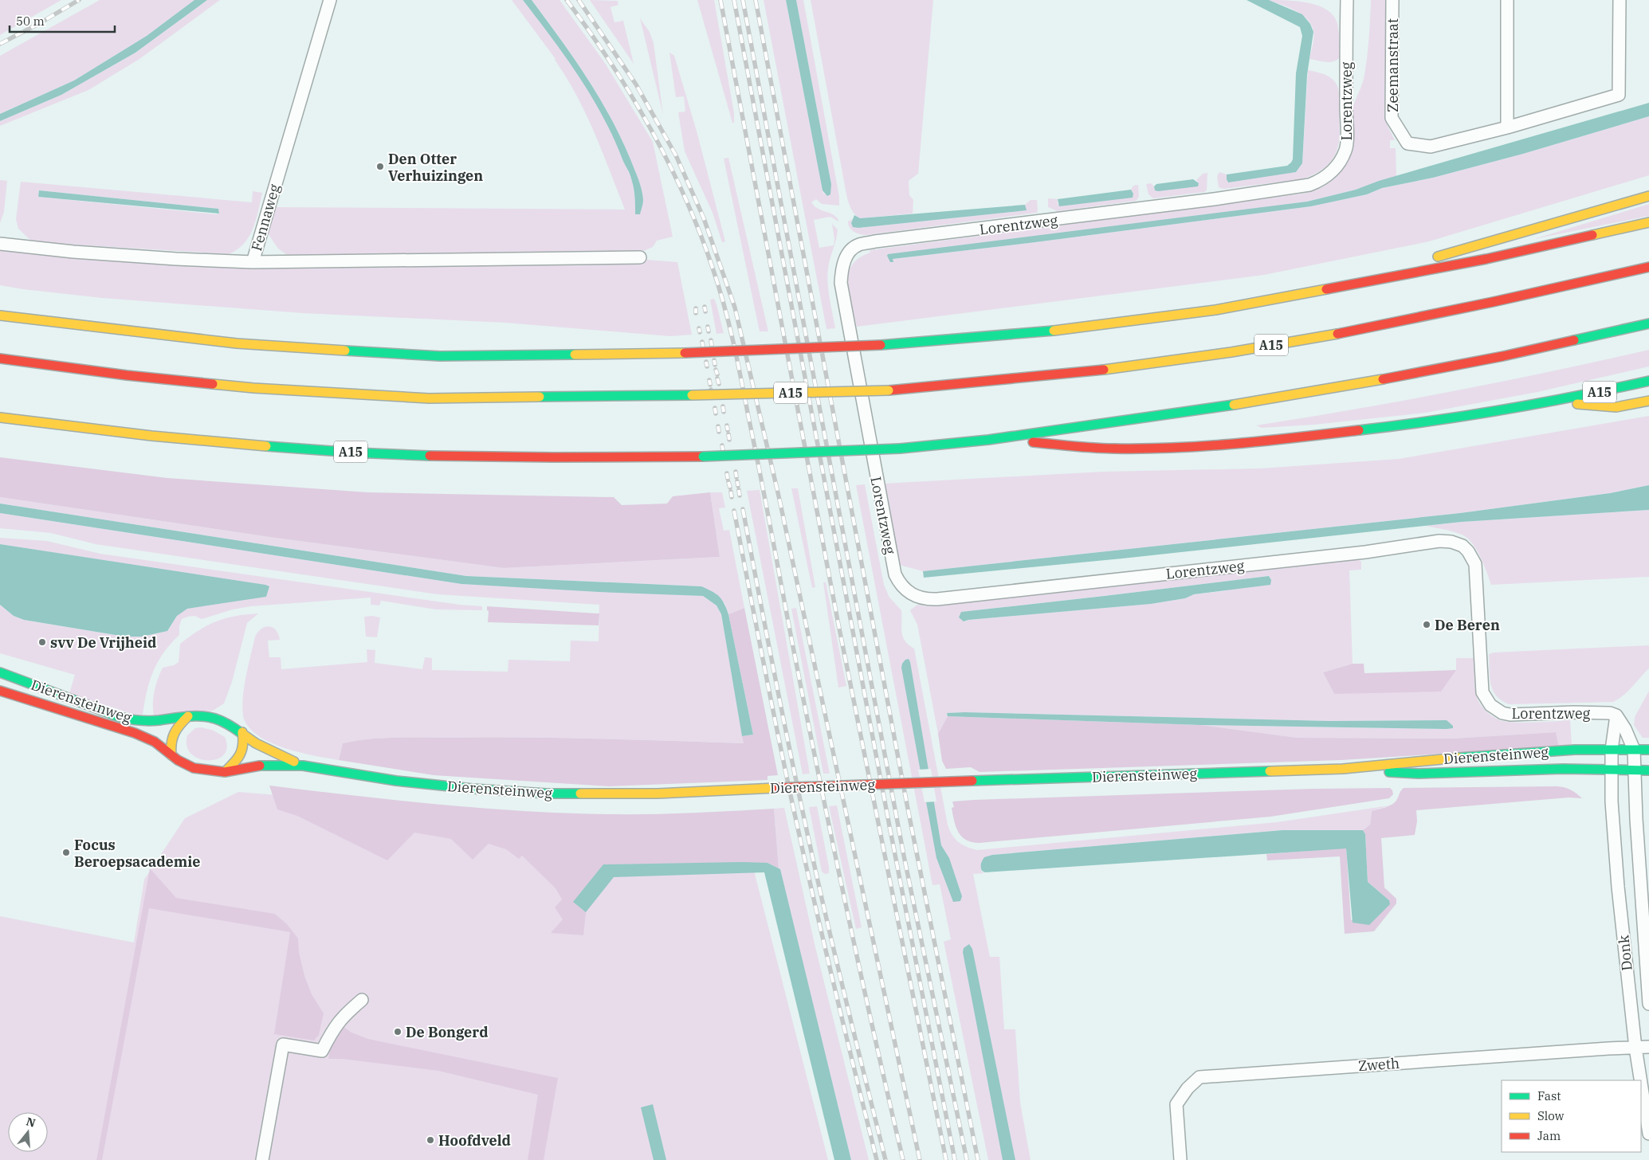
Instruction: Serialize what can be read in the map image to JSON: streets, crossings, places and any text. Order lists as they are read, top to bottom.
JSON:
{
  "streets": {
    "main road": ["A15", "Dierensteinweg"],
    "street": [
      "Zeemanstraat",
      "Lorentzweg",
      "Fennaweg",
      "Donk",
      "Zweth"
    ]
  },
  "crossings": [
    ["Dierensteinweg", "Donk"],
    ["Donk", "Zweth"]
  ],
  "places": [
    "Den Otter Verhuizingen",
    "De Beren",
    "svv De Vrijheid",
    "Focus Beroepsacademie",
    "De Bongerd",
    "Hoofdveld"
  ],
  "legend": ["Fast", "Slow", "Jam"],
  "scale_bar": "50 m",
  "north": "top"
}
